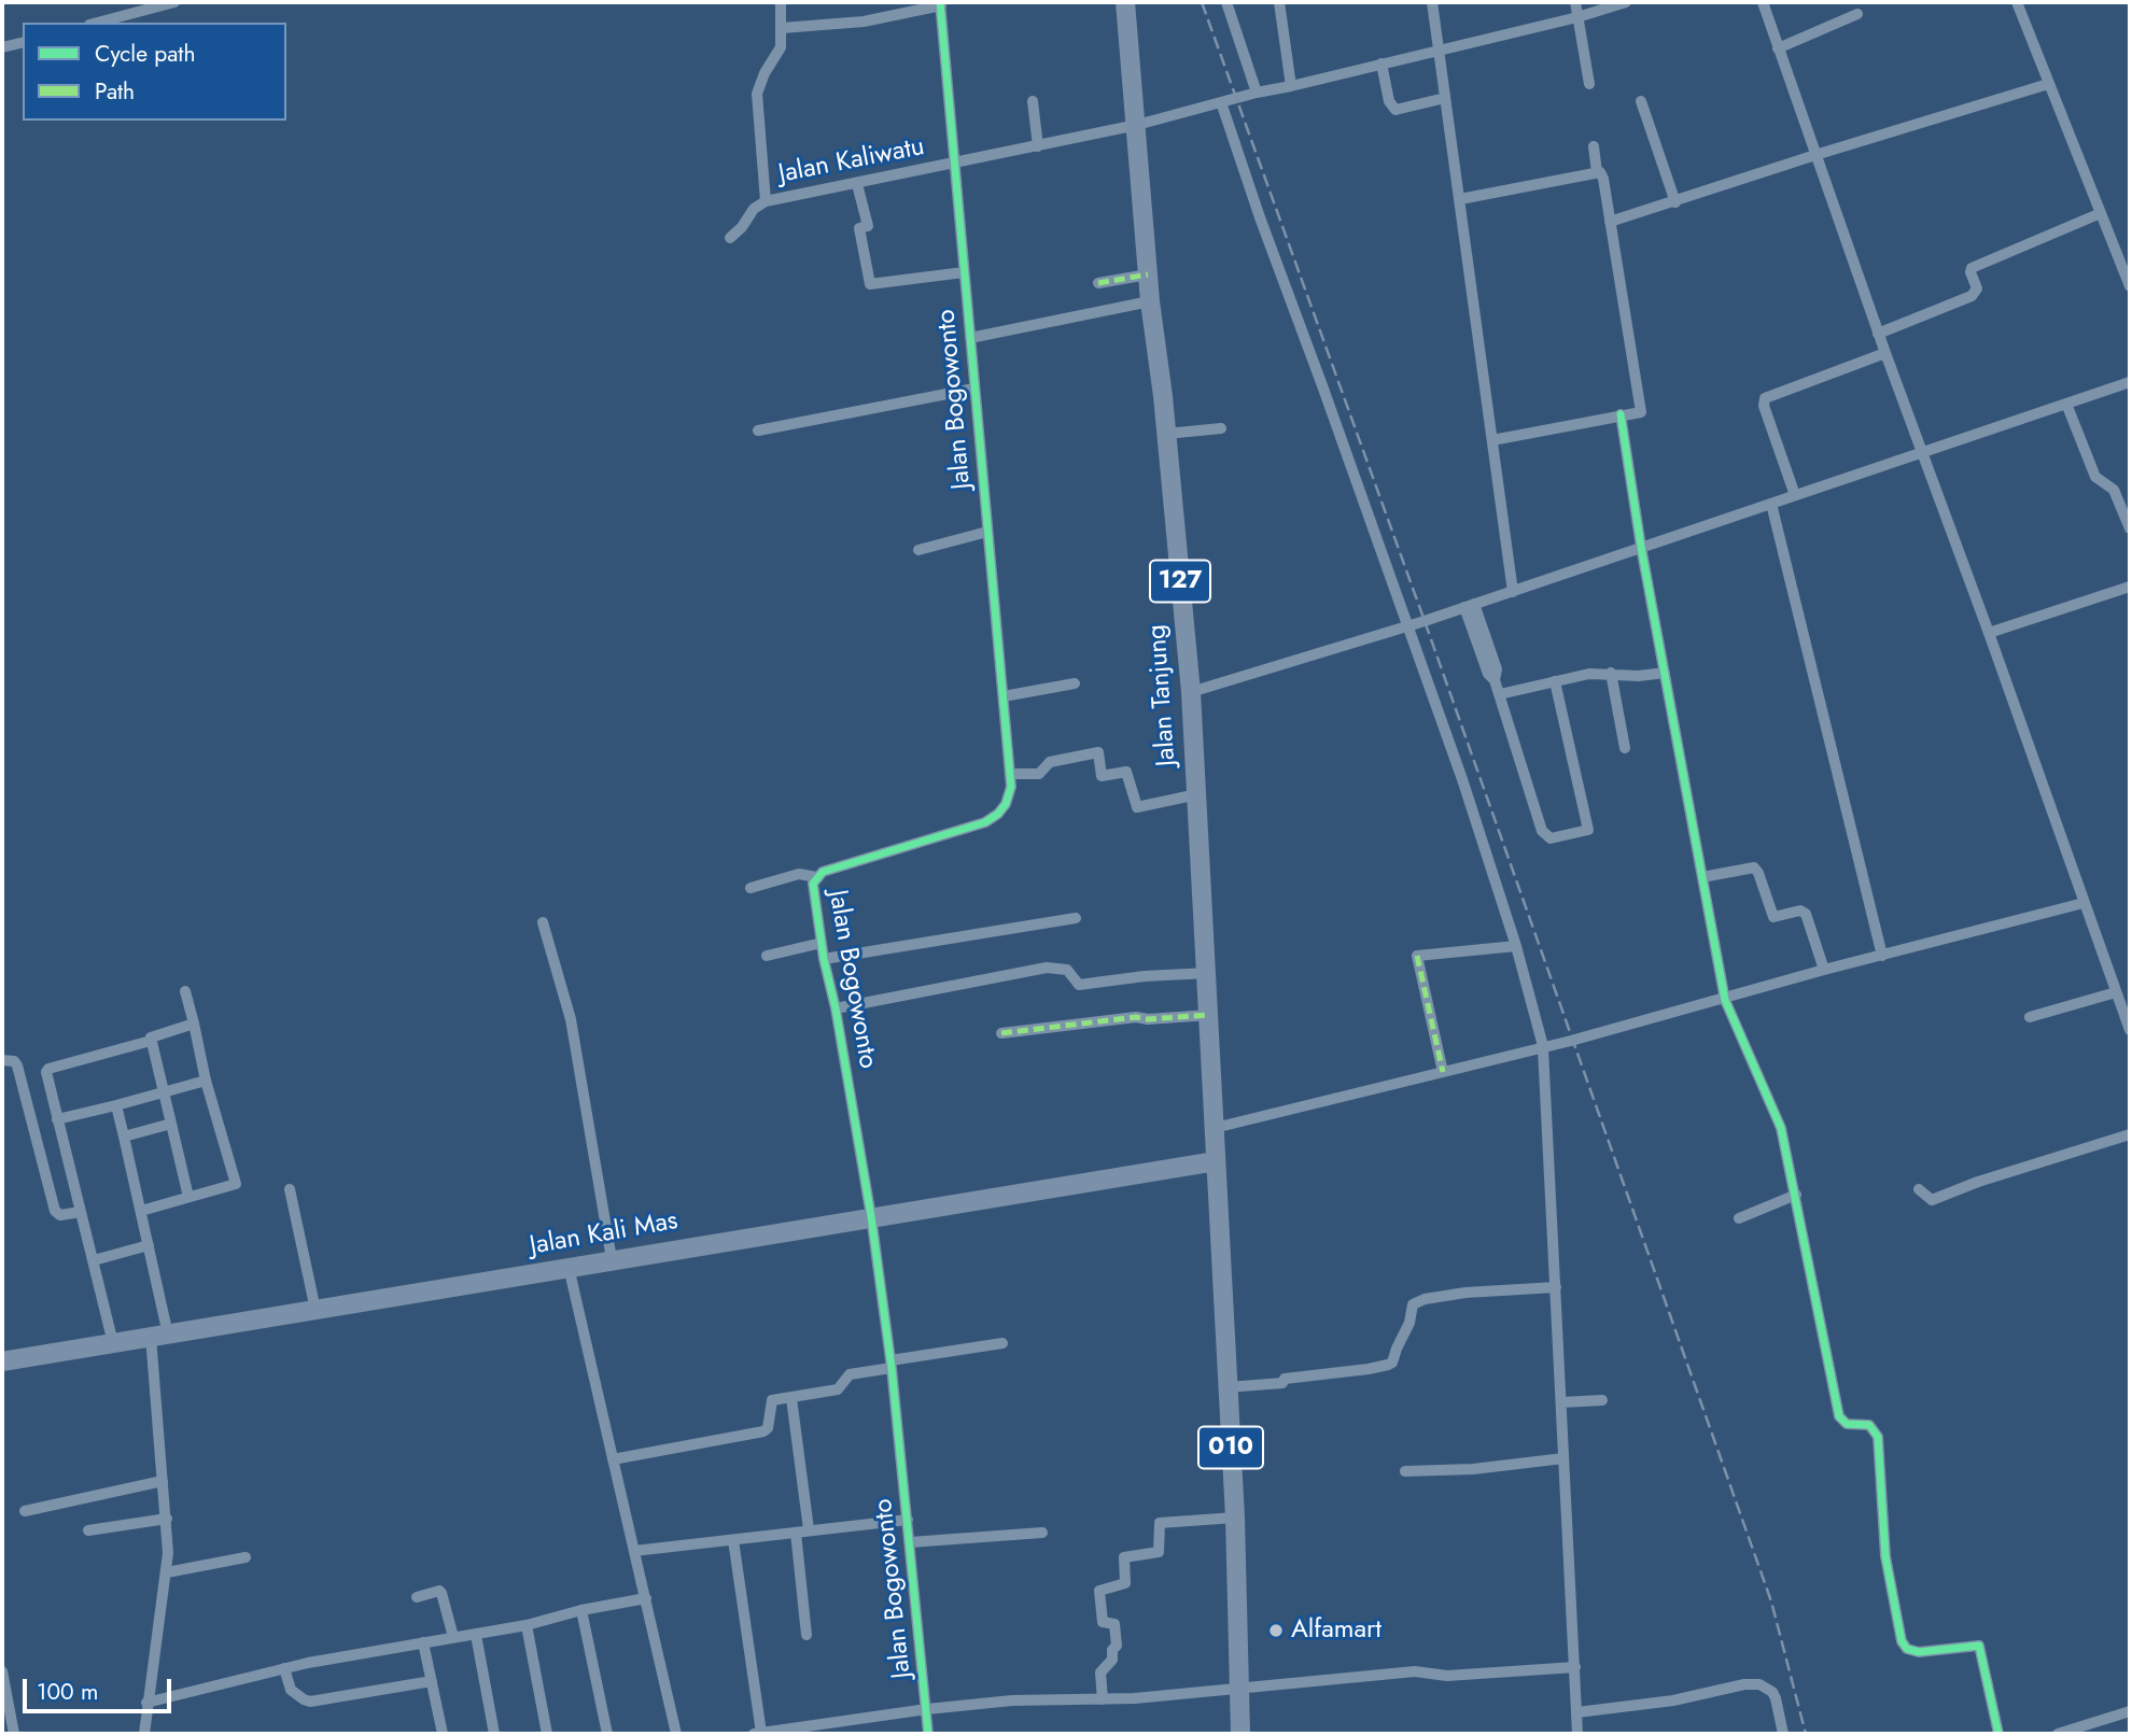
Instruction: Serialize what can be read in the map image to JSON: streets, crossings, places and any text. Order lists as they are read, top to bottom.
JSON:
{
  "streets": {
    "main road": [
      "127",
      "Jalan Tanjung",
      "Jalan Kali Mas",
      "010"
    ],
    "street": ["Jalan Kaliwatu", "Jalan Bogowonto"]
  },
  "crossings": [
    ["Jalan Kaliwatu", "Jalan Bogowonto"],
    ["Jalan Bogowonto", "Jalan Kali Mas"],
    ["Jalan Tanjung", "Jalan Kali Mas"],
    ["Jalan Tanjung", "010"],
    ["Jalan Kali Mas", "010"]
  ],
  "places": ["Alfamart"],
  "legend": ["Cycle path", "Path"],
  "scale_bar": "100 m"
}
